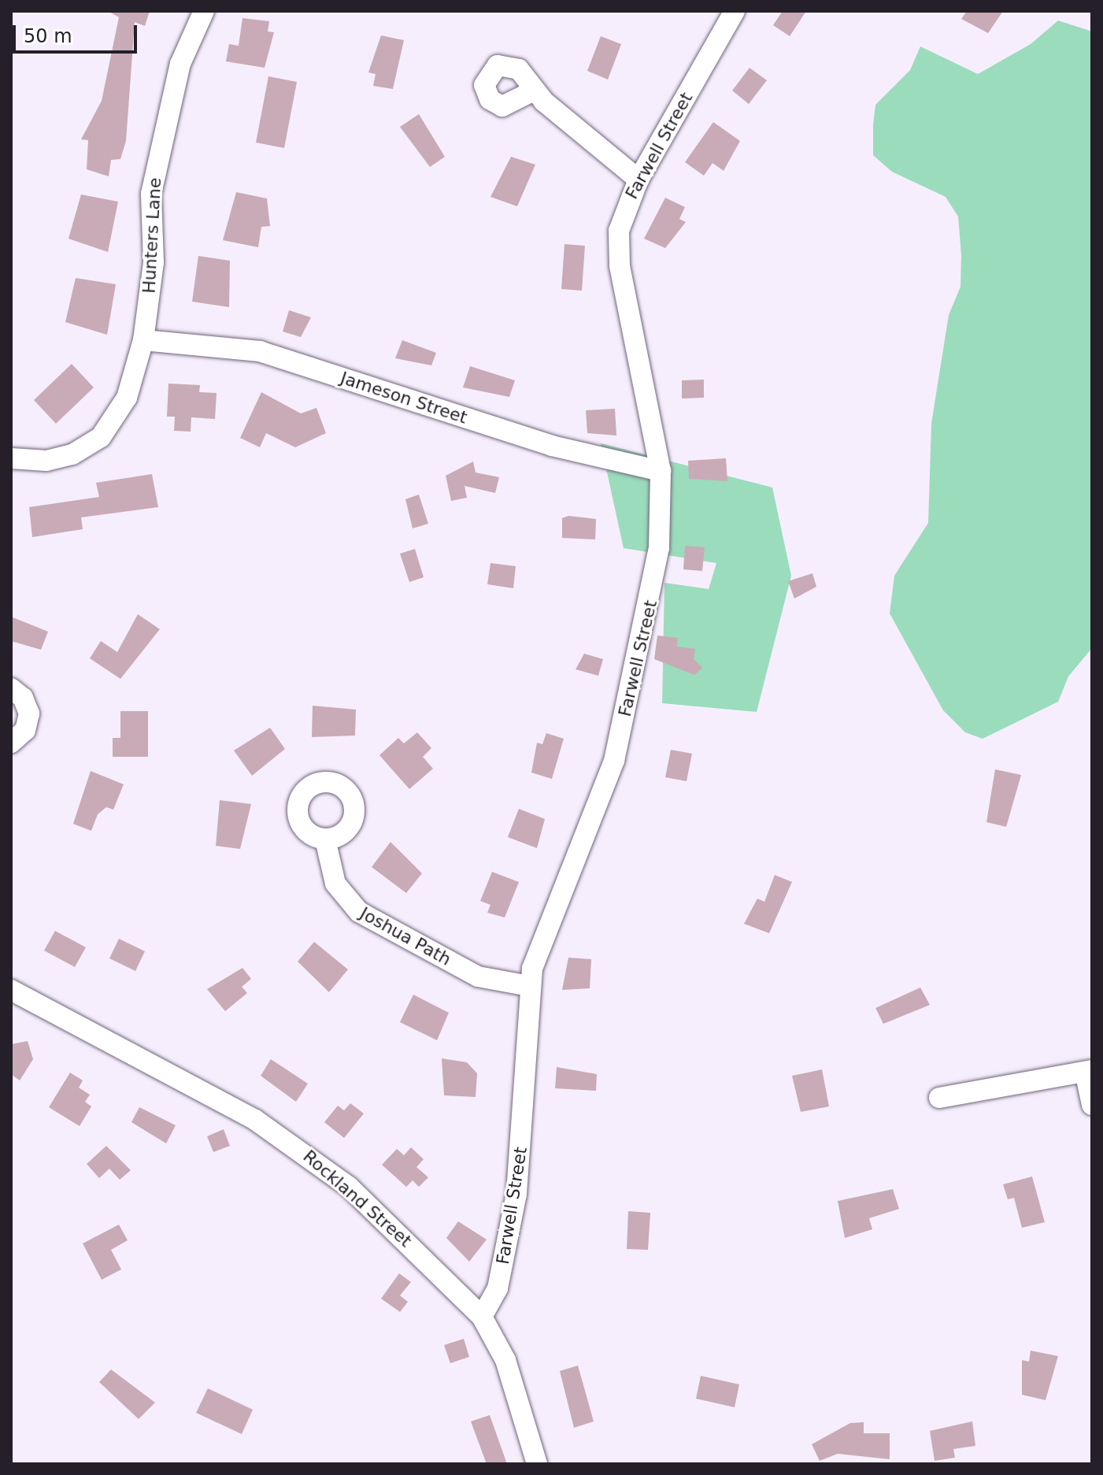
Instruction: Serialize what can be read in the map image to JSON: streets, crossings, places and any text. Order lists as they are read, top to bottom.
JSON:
{
  "streets": {
    "street": [
      "Farwell Street",
      "Hunters Lane",
      "Jameson Street",
      "Joshua Path",
      "Rockland Street"
    ]
  },
  "crossings": [
    ["Farwell Street", "Jameson Street"],
    ["Farwell Street", "Joshua Path"],
    ["Farwell Street", "Rockland Street"],
    ["Hunters Lane", "Jameson Street"]
  ],
  "scale_bar": "50 m"
}
